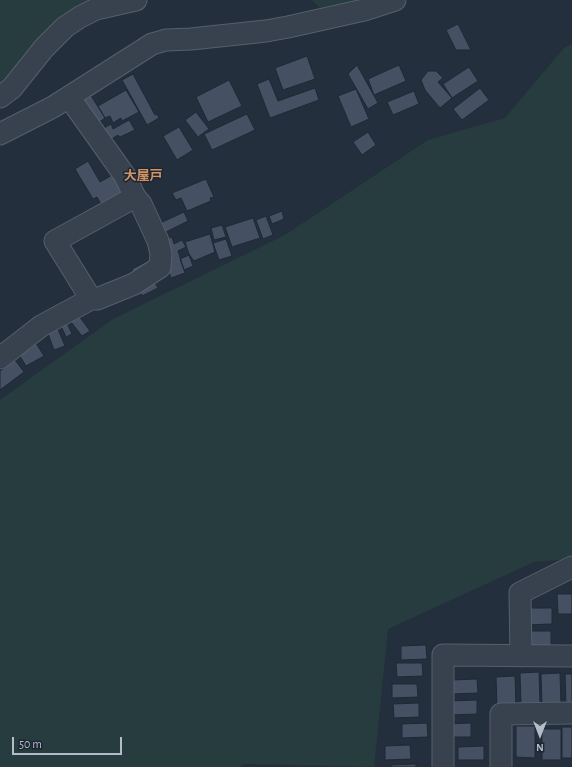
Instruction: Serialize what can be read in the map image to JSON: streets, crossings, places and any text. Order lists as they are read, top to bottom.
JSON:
{
  "districts": ["大屋戸"],
  "scale_bar": "50 m",
  "north": "bottom"
}
